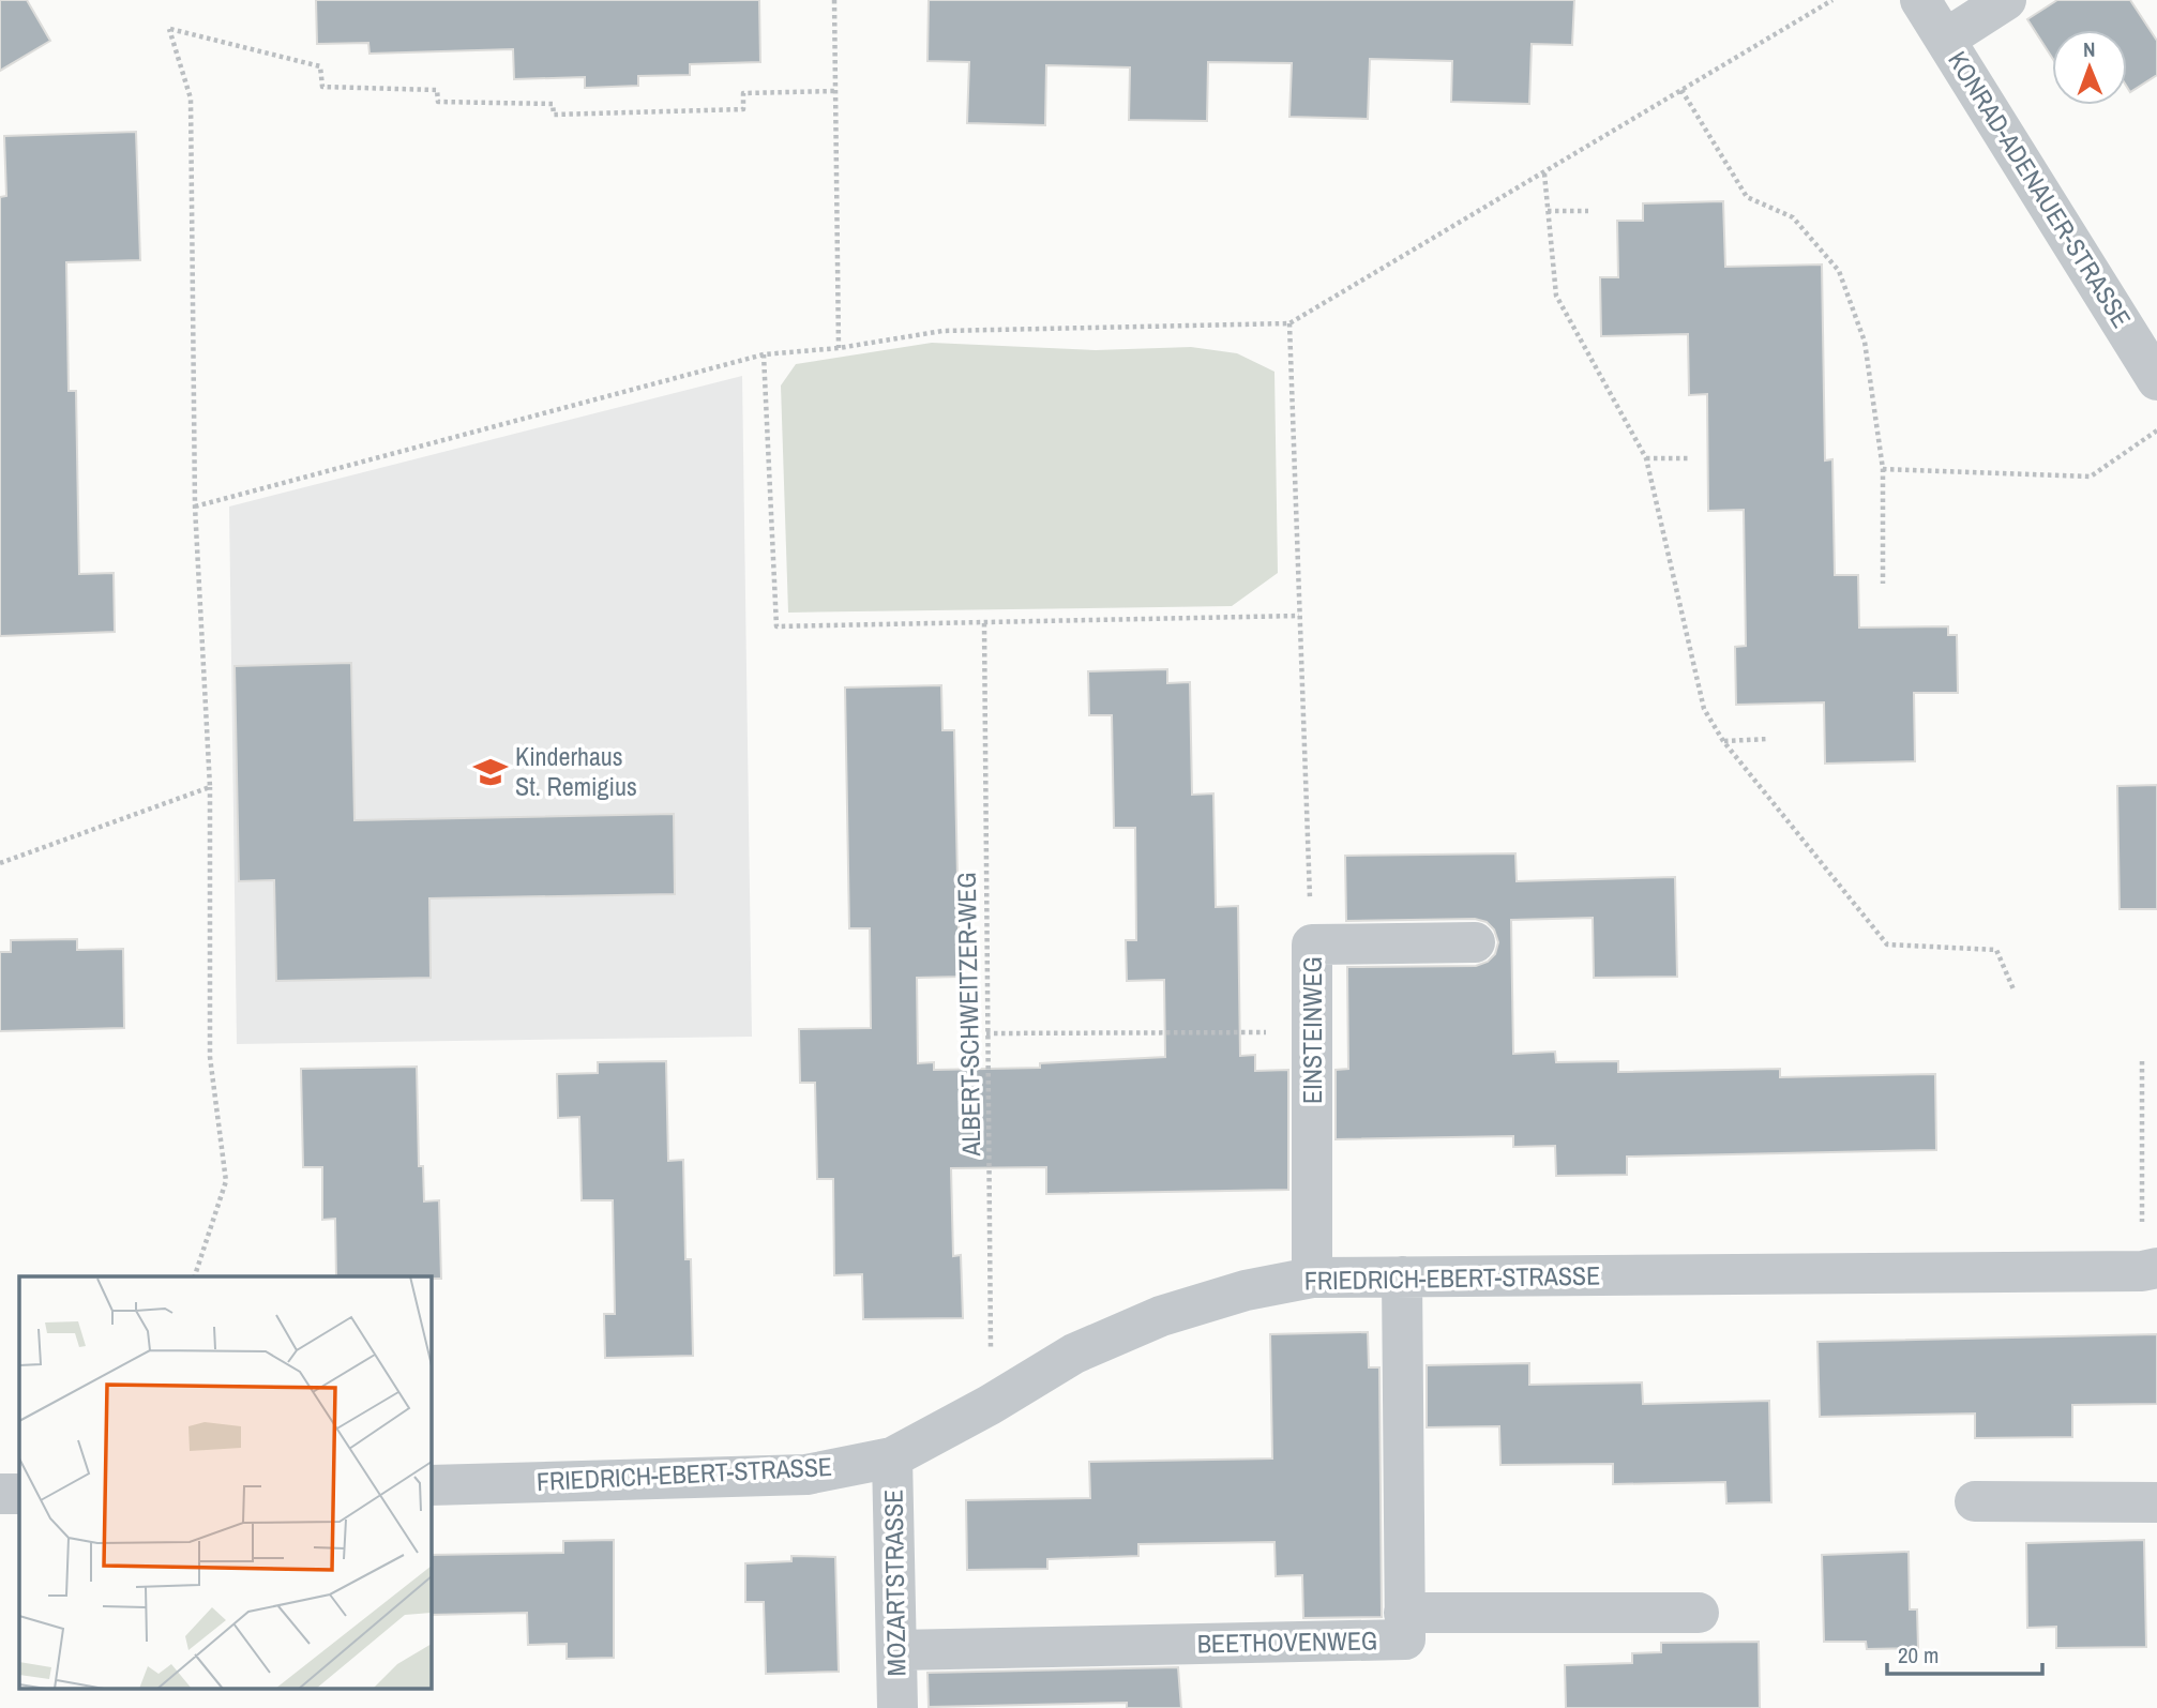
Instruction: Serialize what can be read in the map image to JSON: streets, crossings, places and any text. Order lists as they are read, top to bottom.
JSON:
{
  "streets": {
    "street": [
      "KONRAD-ADENAUER-STRASSE",
      "EINSTEINWEG",
      "FRIEDRICH-EBERT-STRASSE",
      "MOZARTSTRASSE",
      "BEETHOVENWEG"
    ],
    "path": ["ALBERT-SCHWEITZER-WEG"]
  },
  "crossings": [
    ["ALBERT-SCHWEITZER-WEG", "FRIEDRICH-EBERT-STRASSE"],
    ["EINSTEINWEG", "FRIEDRICH-EBERT-STRASSE"],
    ["FRIEDRICH-EBERT-STRASSE", "MOZARTSTRASSE"],
    ["FRIEDRICH-EBERT-STRASSE", "BEETHOVENWEG"],
    ["MOZARTSTRASSE", "BEETHOVENWEG"]
  ],
  "places": {
    "school or university": ["Kinderhaus St. Remigius"]
  },
  "scale_bar": "20 m",
  "north": "top"
}
